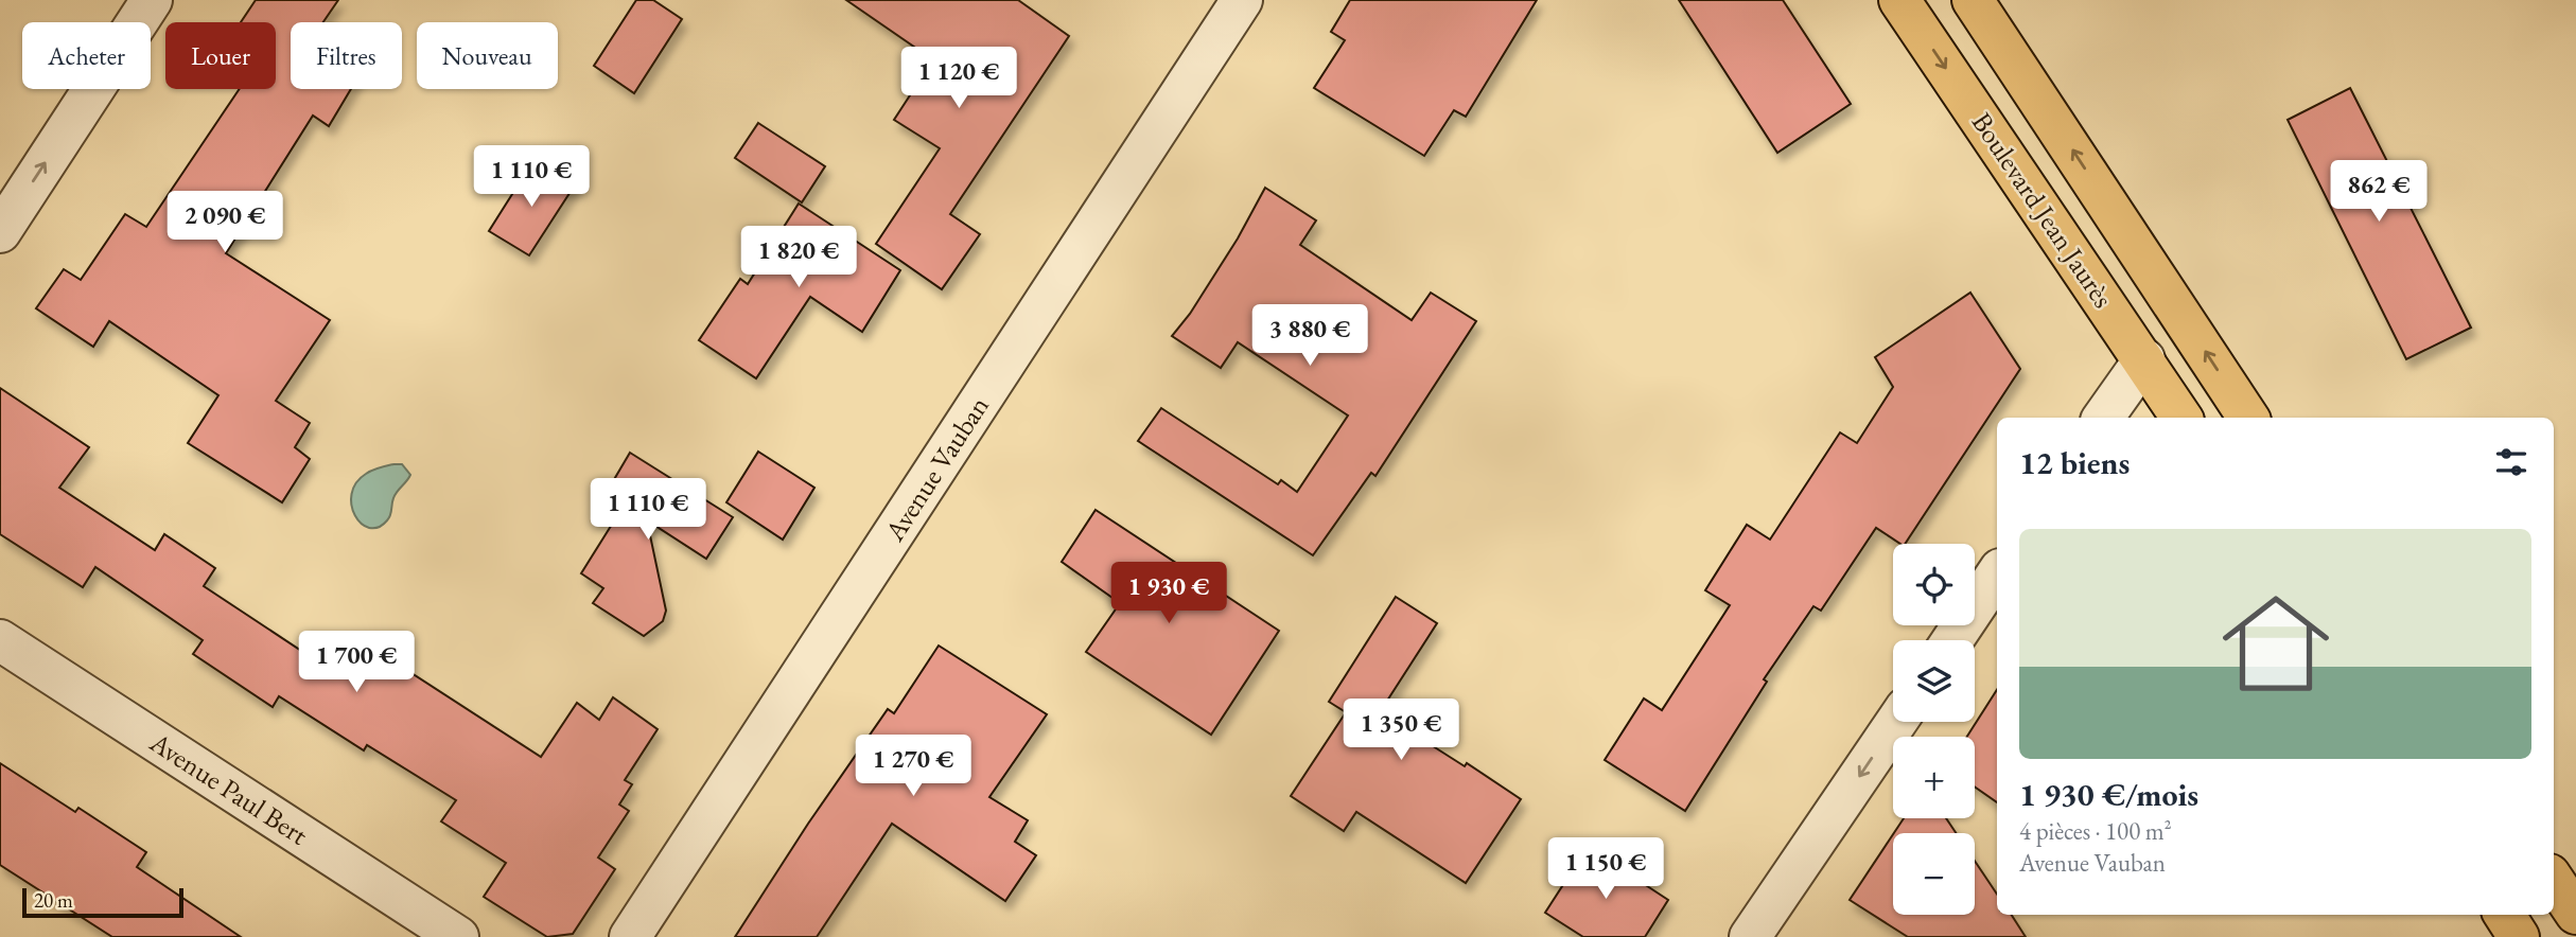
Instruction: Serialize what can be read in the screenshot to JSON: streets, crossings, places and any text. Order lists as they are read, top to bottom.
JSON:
{
  "streets": {
    "main road": ["Boulevard Jean Jaurès"],
    "street": ["Avenue Vauban", "Avenue Paul Bert"]
  },
  "scale_bar": "20 m",
  "page": {
    "chip": [
      "Acheter",
      "Louer",
      "Filtres",
      "Nouveau"
    ],
    "price": [
      "1 120 €",
      "1 110 €",
      "862 €",
      "2 090 €",
      "1 820 €",
      "3 880 €",
      "1 110 €",
      "1 930 €",
      "1 700 €",
      "1 350 €",
      "1 270 €",
      "1 150 €"
    ],
    "heading": "12 biens",
    "list": [
      {
        "name": "1 930 €/mois",
        "note": "4 pièces · 100 m² · Avenue Vauban"
      }
    ],
    "map_buttons": ["+", "−"],
    "scale": "20 m"
  }
}
